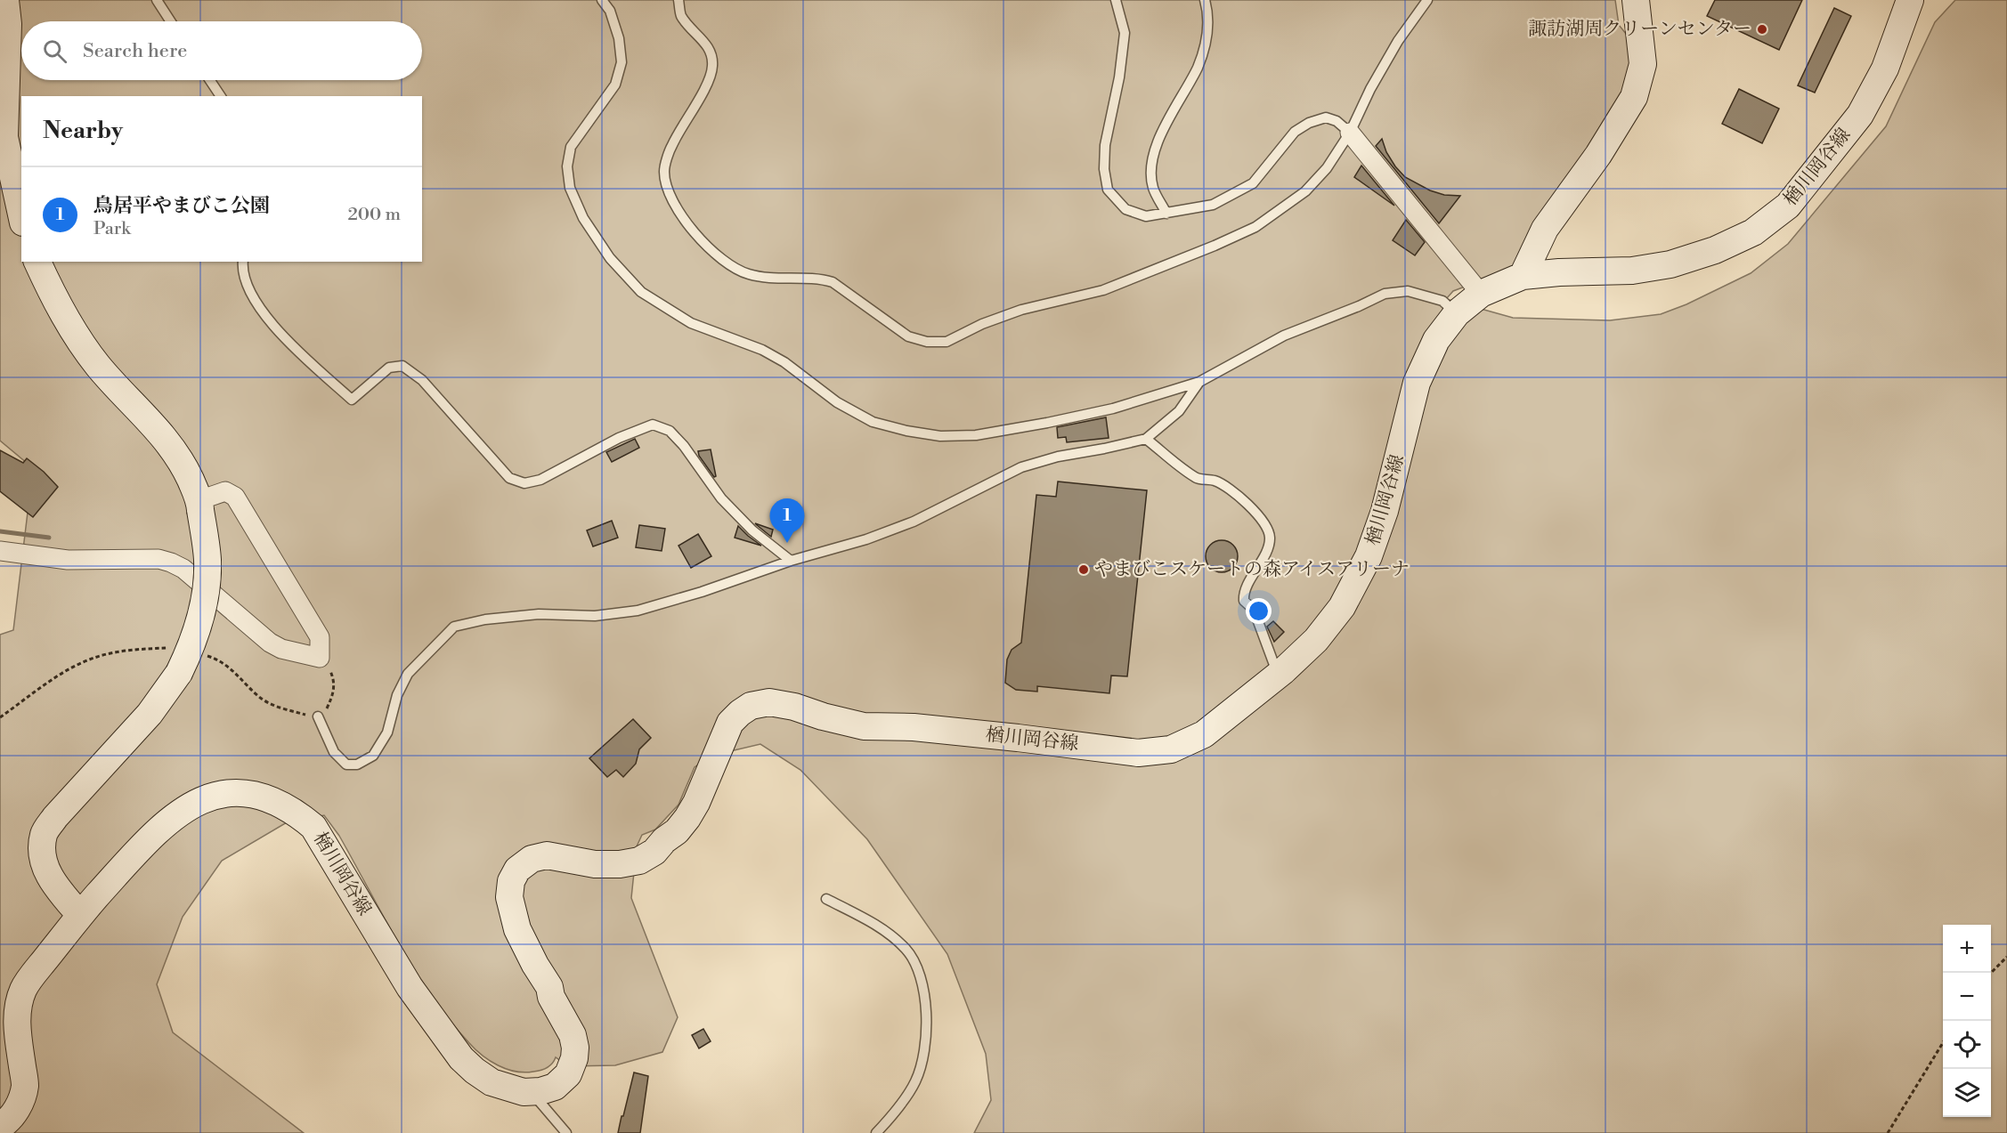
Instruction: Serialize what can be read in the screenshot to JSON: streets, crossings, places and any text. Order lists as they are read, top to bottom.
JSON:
{
  "streets": {
    "main road": ["楢川岡谷線"]
  },
  "places": ["諏訪湖周クリーンセンター", "やまびこスケートの森アイスアリーナ"],
  "page": {
    "search": "Search here",
    "heading": "Nearby",
    "list": [
      {
        "mark": "1",
        "name": "鳥居平やまびこ公園",
        "note": "Park",
        "value": "200 m"
      }
    ],
    "pins": "1",
    "map_buttons": ["+", "−"]
  }
}
